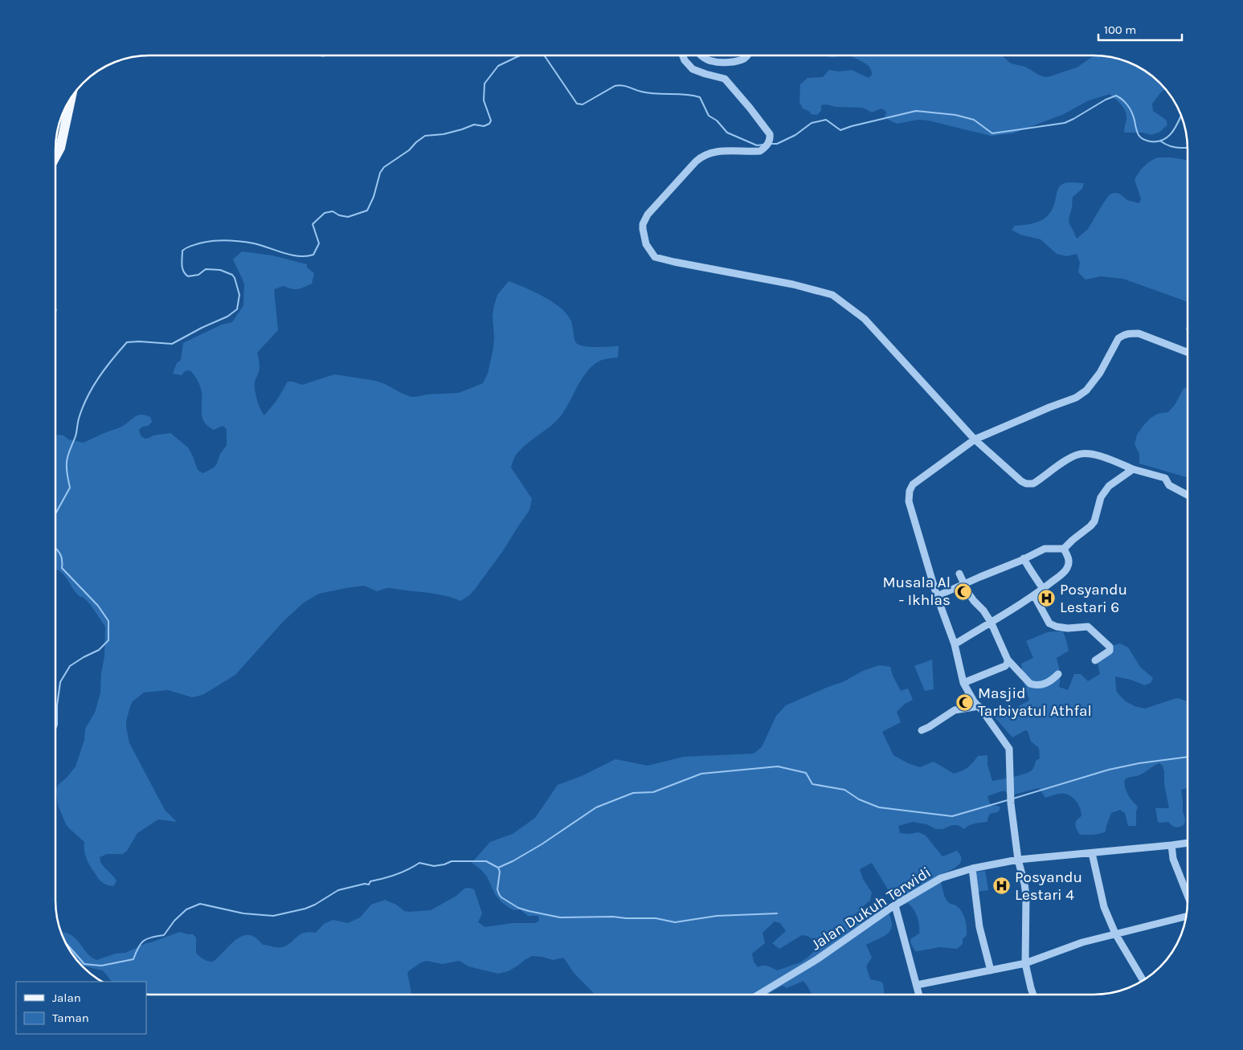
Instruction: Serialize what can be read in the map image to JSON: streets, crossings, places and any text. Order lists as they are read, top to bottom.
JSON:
{
  "streets": {
    "street": ["Jalan Dukuh Terwidi"]
  },
  "places": {
    "mosque": ["Musala Al - Ikhlas", "Masjid Tarbiyatul Athfal"],
    "hospital": ["Posyandu Lestari 6", "Posyandu Lestari 4"]
  },
  "legend": ["Jalan", "Taman"],
  "scale_bar": "100 m"
}
